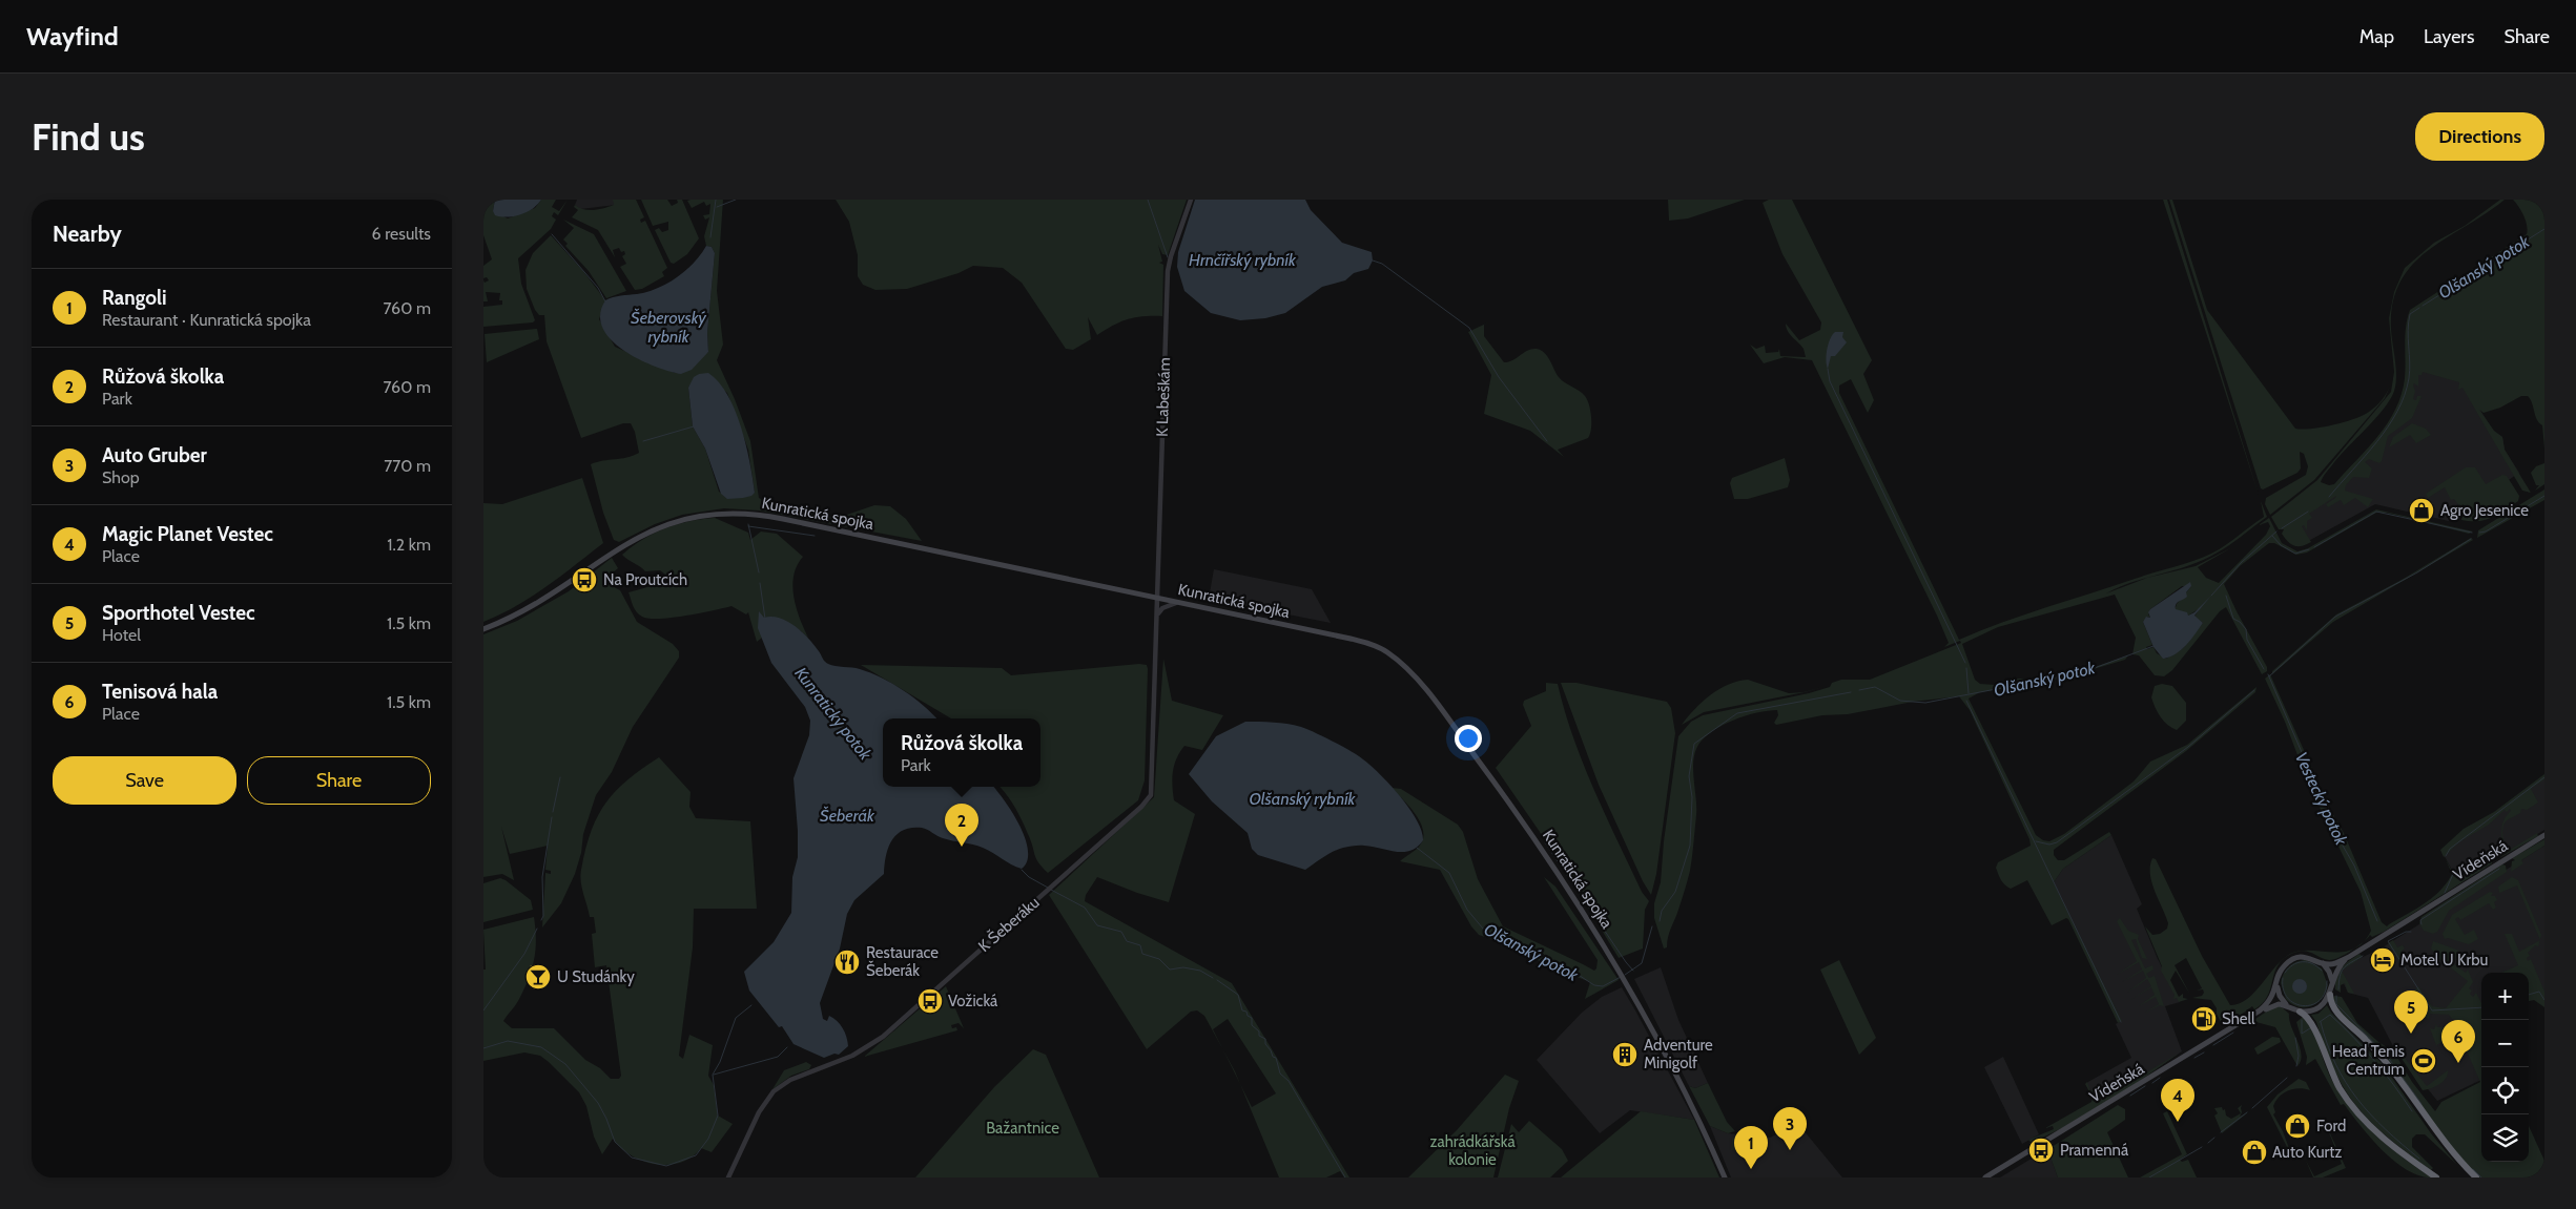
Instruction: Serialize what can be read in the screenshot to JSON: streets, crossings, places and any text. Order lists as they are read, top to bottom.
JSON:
{
  "streets": {
    "main road": ["Kunratická spojka", "Vídeňská"],
    "street": ["K Labeškám", "K Šeberáku"]
  },
  "crossings": [
    ["K Labeškám", "Kunratická spojka"],
    ["K Labeškám", "K Šeberáku"],
    ["Kunratická spojka", "K Šeberáku"]
  ],
  "water": [
    "Hrnčířský rybník",
    "Olšanský potok",
    "Šeberovský rybník",
    "Kunratický potok",
    "Olšanský rybník",
    "Vestecký potok",
    "Šeberák"
  ],
  "parks": ["Bažantnice", "zahrádkářská kolonie"],
  "places": {
    "shop": ["Agro Jesenice", "Ford", "Auto Kurtz"],
    "bus stop": ["Na Proutcích", "Vožická", "Pramenná"],
    "hotel": ["Motel U Krbu"],
    "restaurant": ["Restaurace Šeberák"],
    "bar": ["U Studánky"],
    "fuel station": ["Shell"],
    "building": ["Adventure Minigolf"],
    "sports": ["Head Tenis Centrum"]
  },
  "page": {
    "header": "Wayfind",
    "nav": ["Map", "Layers", "Share"],
    "buttons": [
      "Directions",
      ["Save", "Share"]
    ],
    "title": "Find us",
    "heading": ["Nearby", "6 results"],
    "list": [
      {
        "mark": "1",
        "name": "Rangoli",
        "note": "Restaurant · Kunratická spojka",
        "value": "760 m"
      },
      {
        "mark": "2",
        "name": "Růžová školka",
        "note": "Park",
        "value": "760 m"
      },
      {
        "mark": "3",
        "name": "Auto Gruber",
        "note": "Shop",
        "value": "770 m"
      },
      {
        "mark": "4",
        "name": "Magic Planet Vestec",
        "note": "Place",
        "value": "1.2 km"
      },
      {
        "mark": "5",
        "name": "Sporthotel Vestec",
        "note": "Hotel",
        "value": "1.5 km"
      },
      {
        "mark": "6",
        "name": "Tenisová hala",
        "note": "Place",
        "value": "1.5 km"
      }
    ],
    "popup": ["Růžová školka", "Park"],
    "pins": [
      "2",
      "5",
      "6",
      "4",
      "3",
      "1"
    ],
    "map_buttons": ["+", "−"]
  }
}
